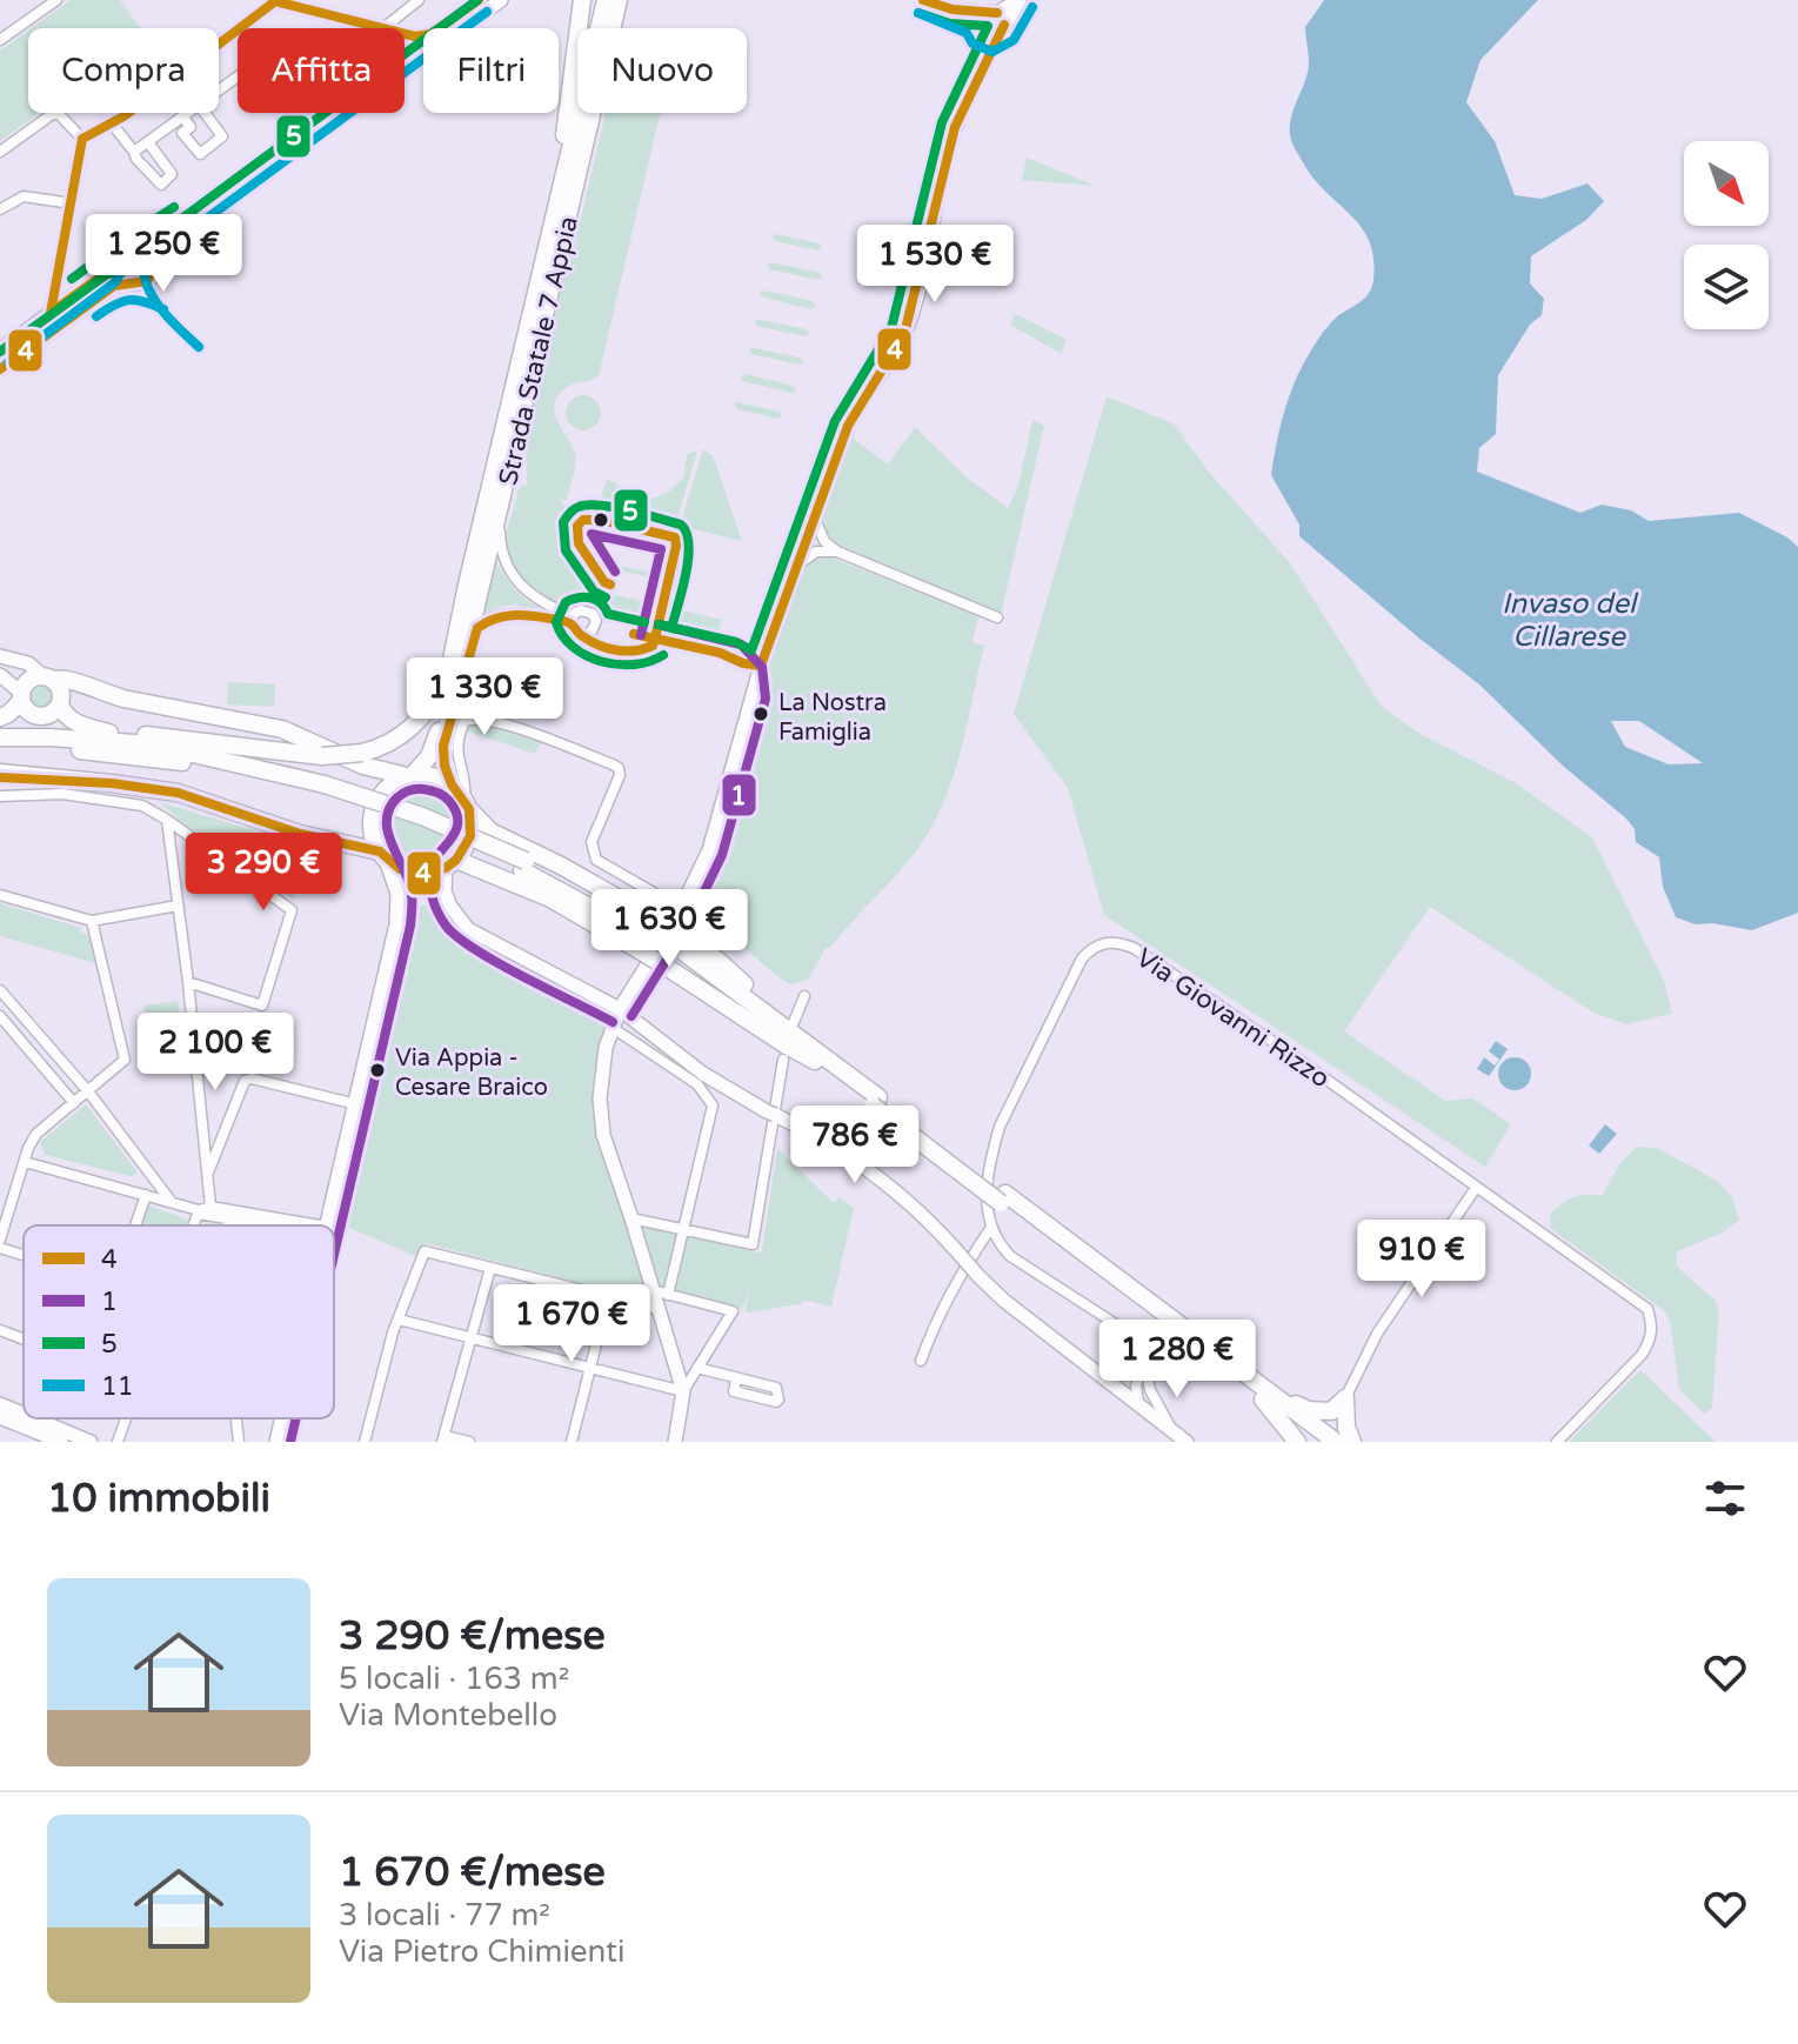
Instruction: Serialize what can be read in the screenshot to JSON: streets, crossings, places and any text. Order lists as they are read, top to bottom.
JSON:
{
  "streets": {
    "highway": ["Strada Statale 7 Appia"],
    "street": ["Via Giovanni Rizzo"]
  },
  "water": ["Invaso del Cillarese"],
  "places": ["La Nostra Famiglia", "Via Appia - Cesare Braico"],
  "lines": [
    "transit line 4",
    "transit line 5",
    "transit line 11",
    "transit line 1"
  ],
  "legend": [
    "4",
    "1",
    "5",
    "11"
  ],
  "north": "bottom right",
  "page": {
    "chip": [
      "Compra",
      "Affitta",
      "Filtri",
      "Nuovo"
    ],
    "price": [
      "1 250 €",
      "1 530 €",
      "1 330 €",
      "3 290 €",
      "1 630 €",
      "2 100 €",
      "786 €",
      "910 €",
      "1 670 €",
      "1 280 €"
    ],
    "heading": "10 immobili",
    "list": [
      {
        "name": "3 290 €/mese",
        "note": "5 locali · 163 m² · Via Montebello"
      },
      {
        "name": "1 670 €/mese",
        "note": "3 locali · 77 m² · Via Pietro Chimienti"
      }
    ]
  }
}
